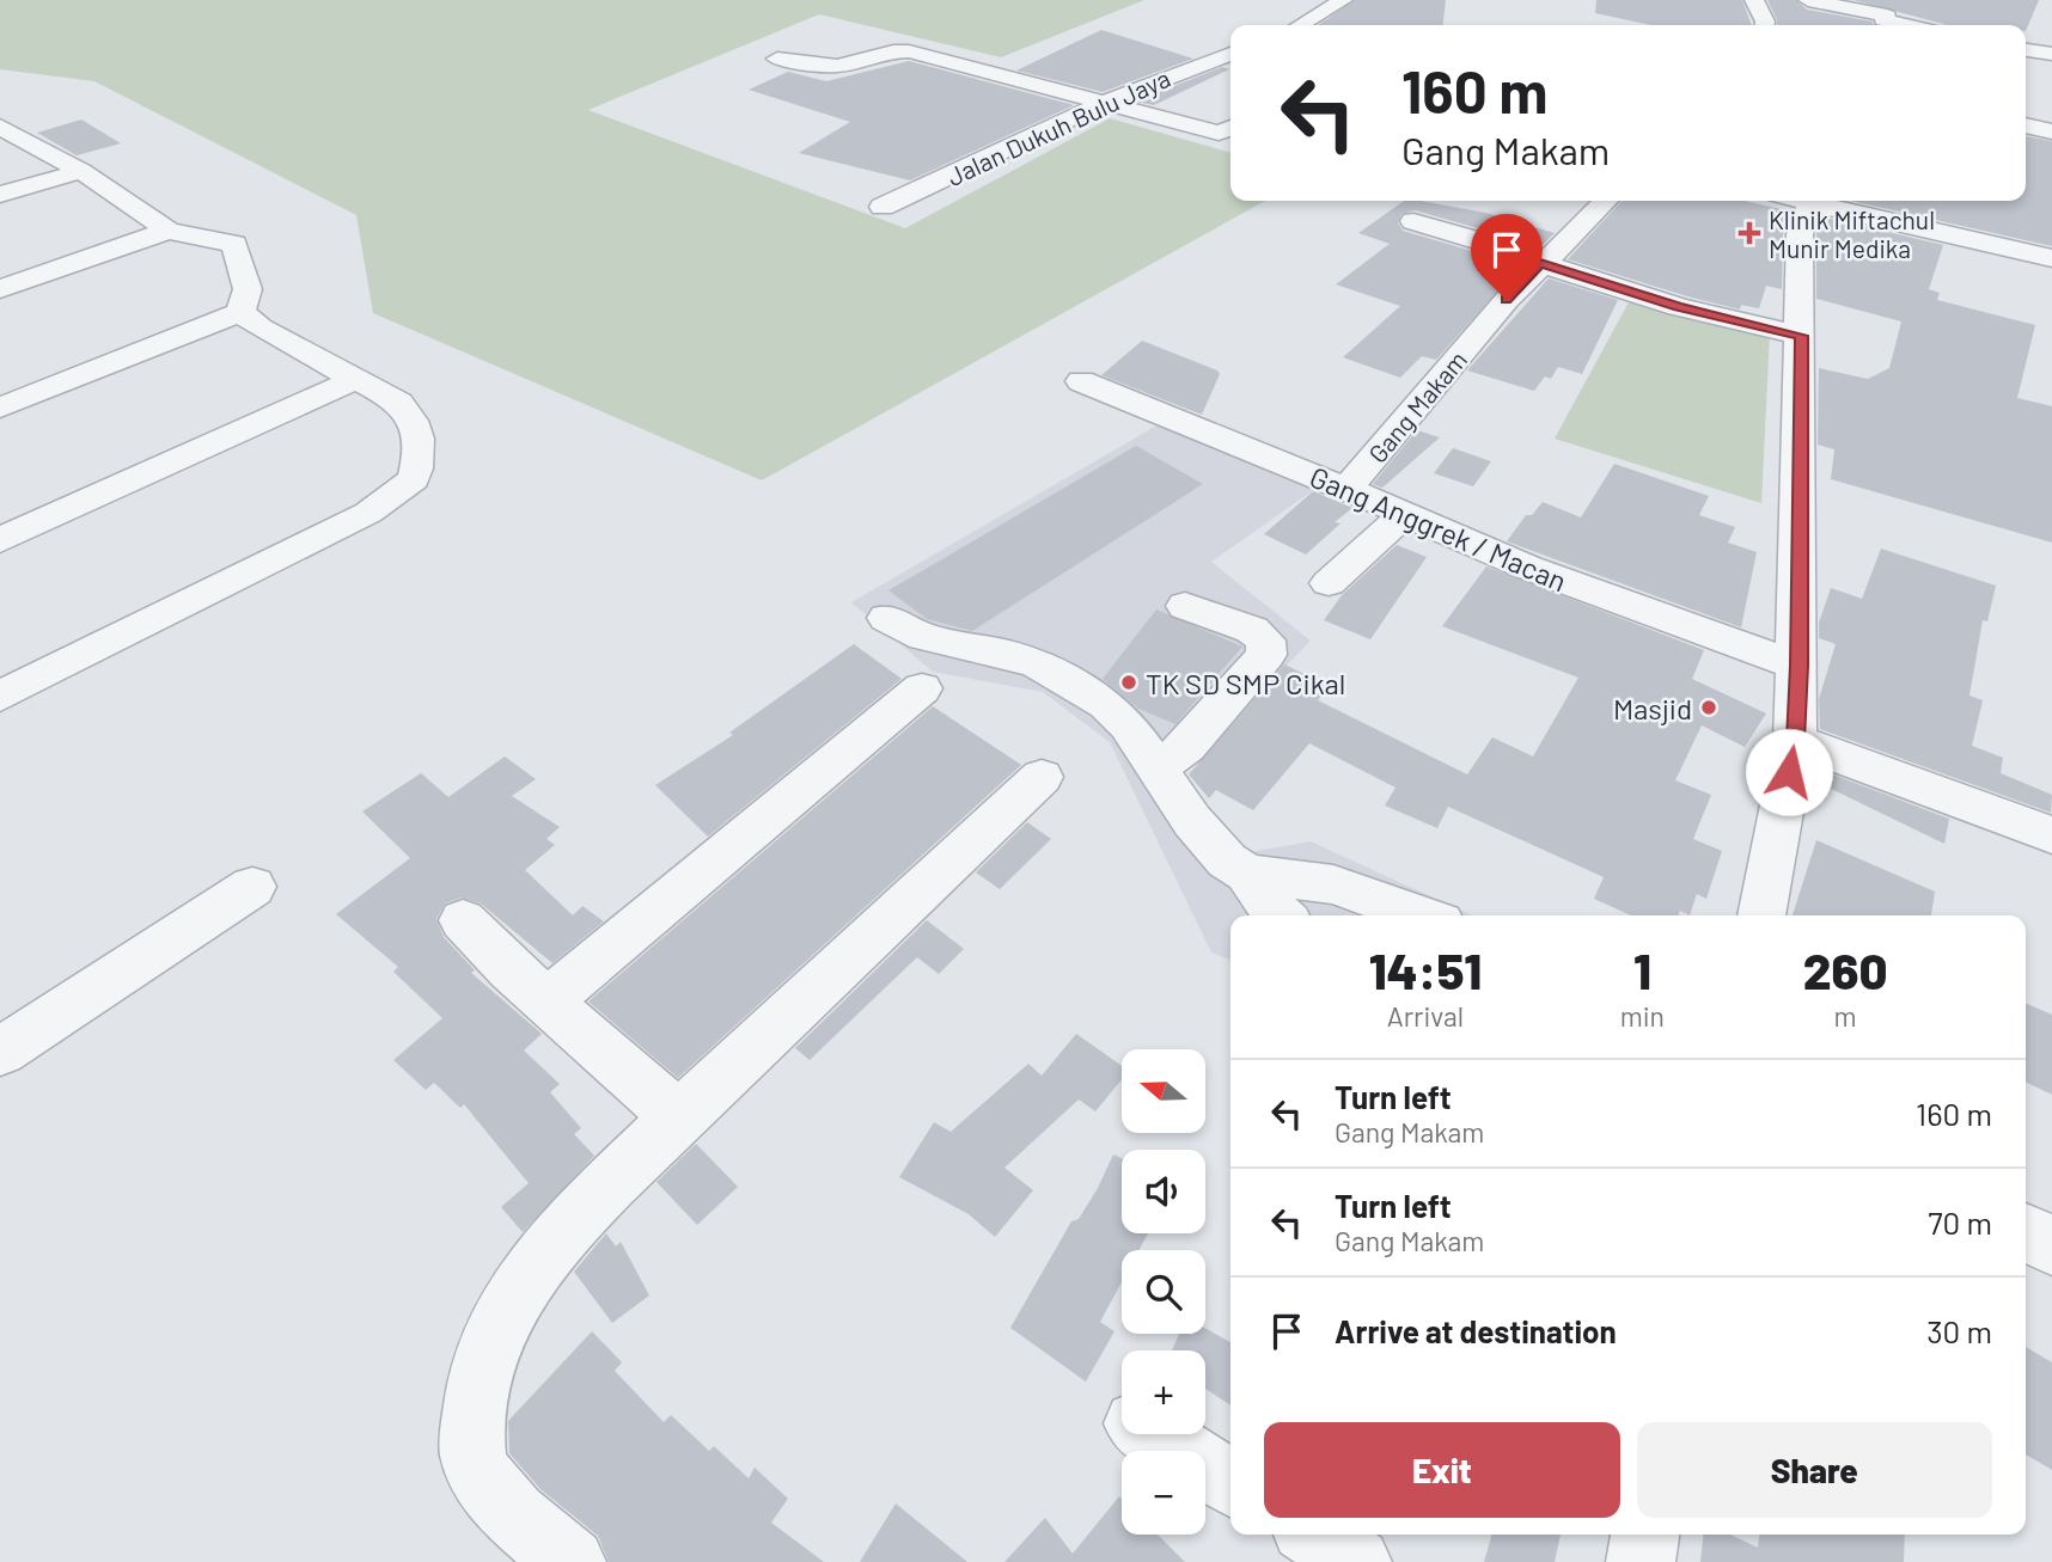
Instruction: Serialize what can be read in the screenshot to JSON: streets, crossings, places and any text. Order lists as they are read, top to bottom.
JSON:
{
  "streets": {
    "street": ["Jalan Dukuh Bulu Jaya", "Gang Makam", "Gang Anggrek / Macan"]
  },
  "crossings": [
    ["Gang Makam", "Gang Anggrek / Macan"]
  ],
  "places": {
    "health": ["Klinik Miftachul Munir Medika"],
    "other": ["TK SD SMP Cikal", "Masjid"]
  },
  "north": "left",
  "page": {
    "turn": ["160 m", "Gang Makam"],
    "eta": [
      "14:51",
      "Arrival",
      "1",
      "min",
      "260",
      "m"
    ],
    "map_buttons": ["+", "−"],
    "list": [
      {
        "name": "Turn left",
        "note": "Gang Makam",
        "value": "160 m"
      },
      {
        "name": "Turn left",
        "note": "Gang Makam",
        "value": "70 m"
      },
      {
        "name": "Arrive at destination",
        "value": "30 m"
      }
    ],
    "buttons": ["Exit", "Share"]
  }
}
